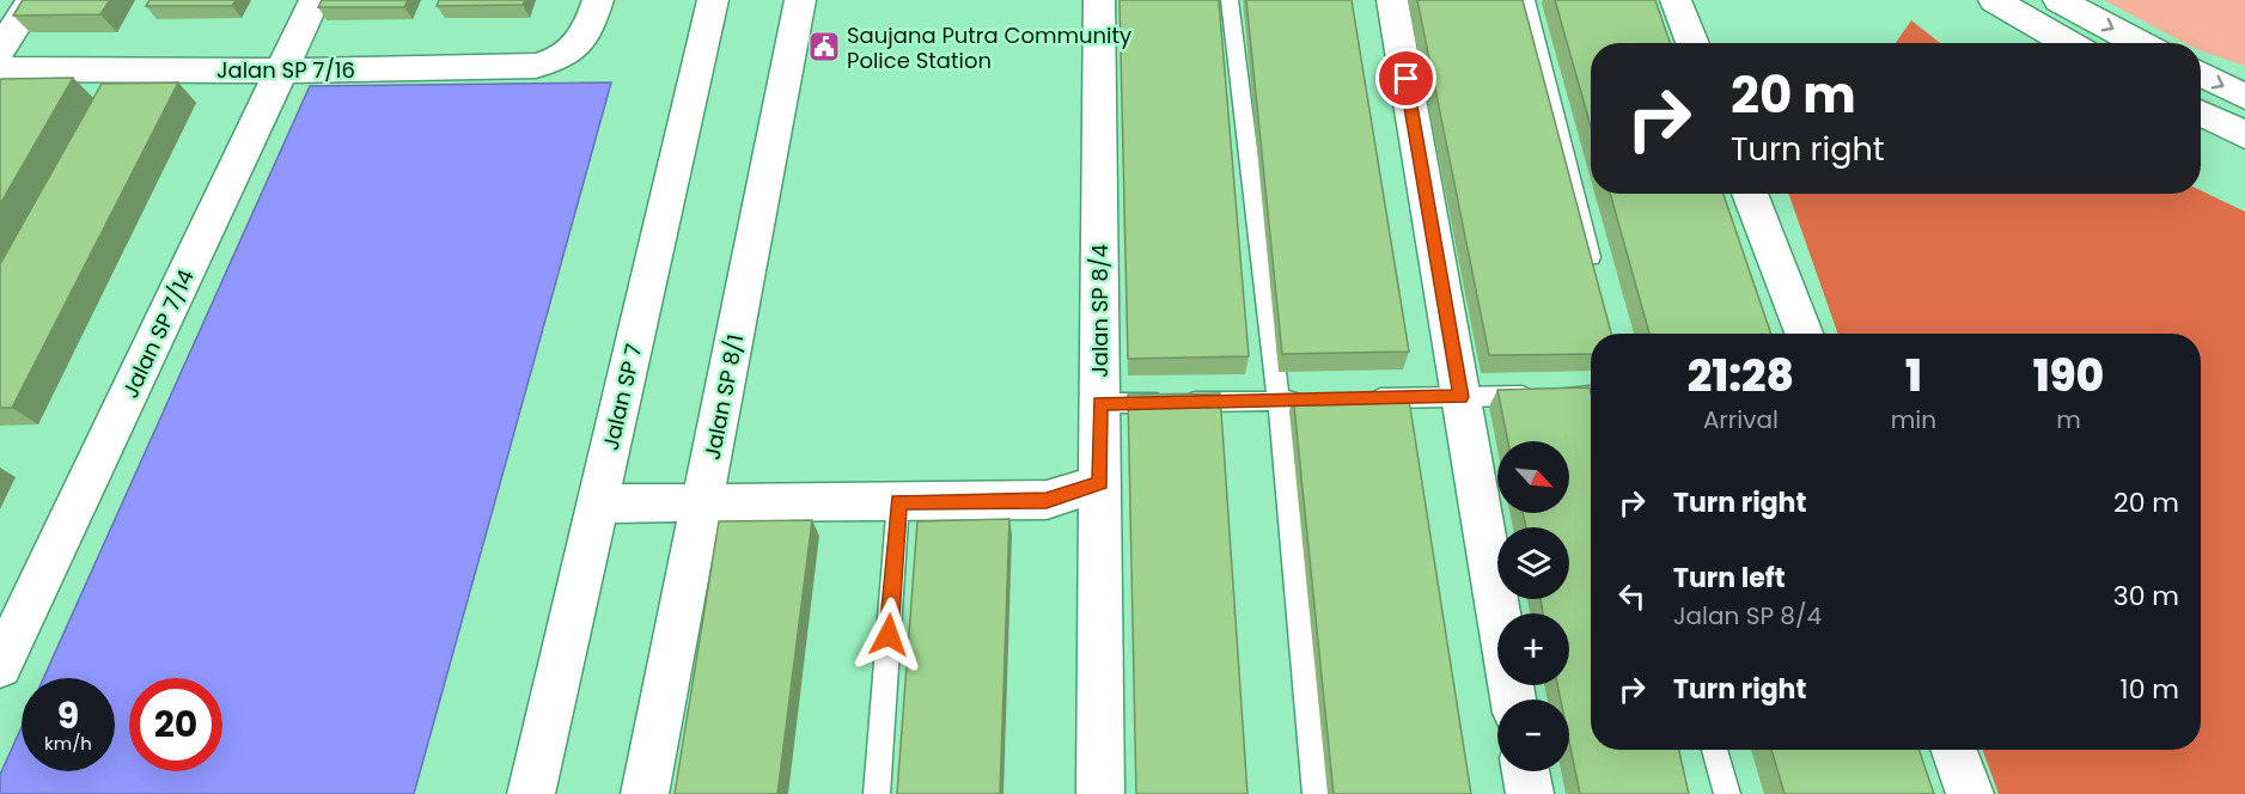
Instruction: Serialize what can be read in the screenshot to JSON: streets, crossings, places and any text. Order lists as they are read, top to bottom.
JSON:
{
  "streets": {
    "main road": [
      "Jalan SP 7/16",
      "Jalan SP 8/4",
      "Jalan SP 7/14",
      "Jalan SP 7",
      "Jalan SP 8/1"
    ]
  },
  "crossings": [
    ["Jalan SP 7/16", "Jalan SP 7/14"]
  ],
  "places": {
    "public building": ["Saujana Putra Community Police Station"]
  },
  "north": "bottom right",
  "page": {
    "turn": ["20 m", "Turn right"],
    "eta": [
      "21:28",
      "Arrival",
      "1",
      "min",
      "190",
      "m"
    ],
    "map_buttons": ["+", "−"],
    "list": [
      {
        "name": "Turn right",
        "value": "20 m"
      },
      {
        "name": "Turn left",
        "note": "Jalan SP 8/4",
        "value": "30 m"
      },
      {
        "name": "Turn right",
        "value": "10 m"
      }
    ],
    "speed": "9 km/h",
    "limit": "20"
  }
}
